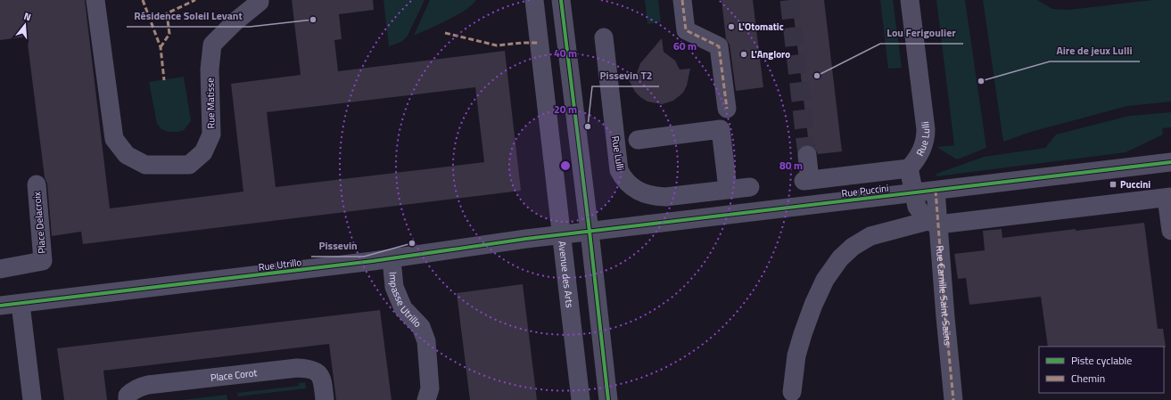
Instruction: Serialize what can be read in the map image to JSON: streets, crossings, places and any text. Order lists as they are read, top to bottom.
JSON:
{
  "streets": {
    "street": [
      "Rue Matisse",
      "Rue Lulli",
      "Rue Puccini",
      "Place Delacroix",
      "Rue Utrillo",
      "Avenue des Arts",
      "Rue Camille Saint-Saëns",
      "Impasse Utrillo",
      "Place Corot"
    ]
  },
  "crossings": [
    ["Rue Puccini", "Rue Utrillo"],
    ["Rue Puccini", "Avenue des Arts"],
    ["Rue Puccini", "Rue Camille Saint-Saëns"],
    ["Rue Utrillo", "Avenue des Arts"],
    ["Rue Utrillo", "Impasse Utrillo"]
  ],
  "places": {
    "other": [
      "Résidence Soleil Levant",
      "L'Otomatic",
      "L'Angloro",
      "Lou Ferigoulier",
      "Aire de jeux Lulli",
      "Pissevin T2",
      "Pissevin"
    ],
    "transit": ["Puccini"]
  },
  "legend": ["Piste cyclable", "Chemin"],
  "north": "top",
  "rings": [
    "60 m",
    "40 m",
    "20 m",
    "80 m"
  ]
}
